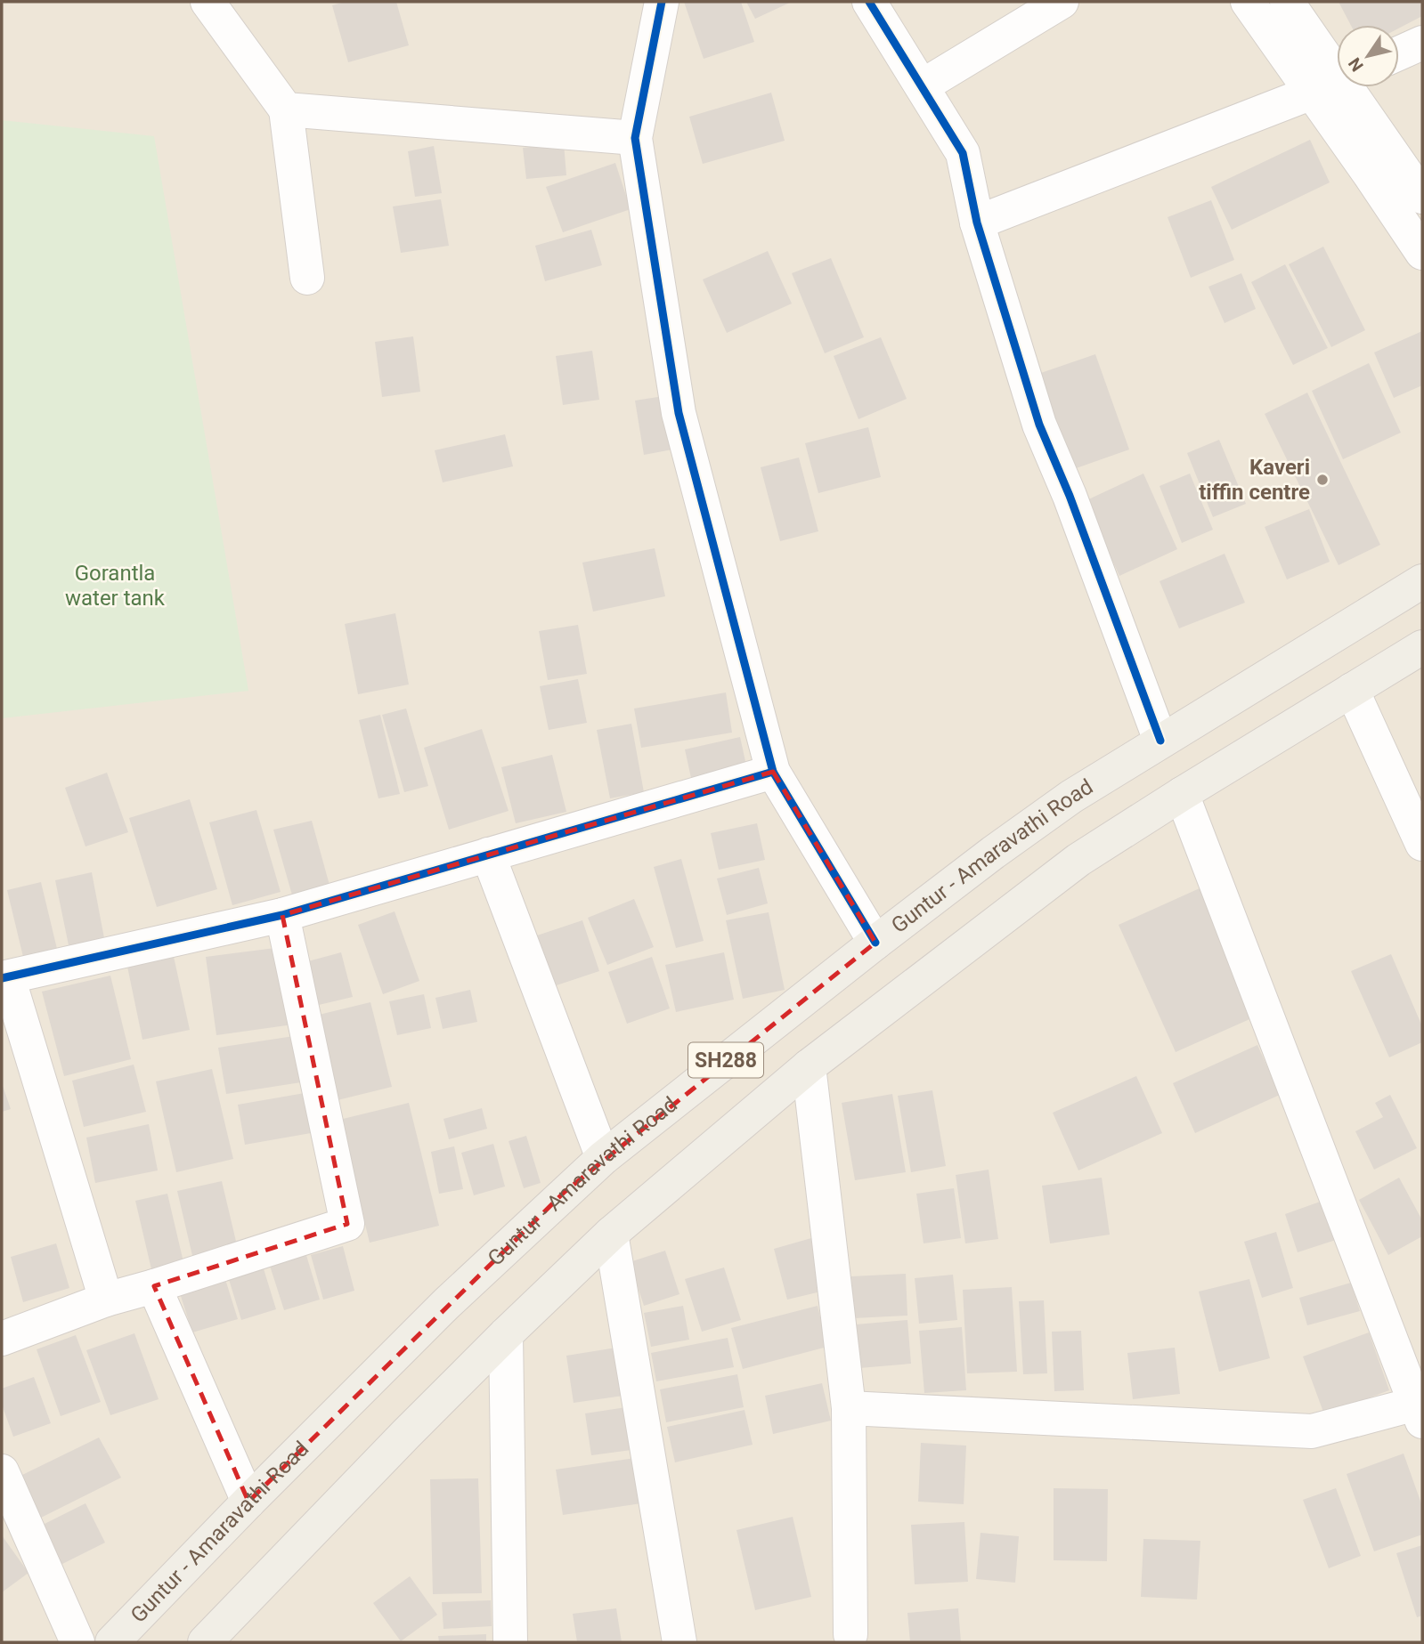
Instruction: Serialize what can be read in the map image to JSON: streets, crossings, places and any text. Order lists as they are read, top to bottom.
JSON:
{
  "streets": {
    "main road": ["Guntur - Amaravathi Road", "SH288"]
  },
  "parks": ["Gorantla water tank"],
  "places": ["Kaveri tiffin centre"],
  "north": "bottom left"
}
